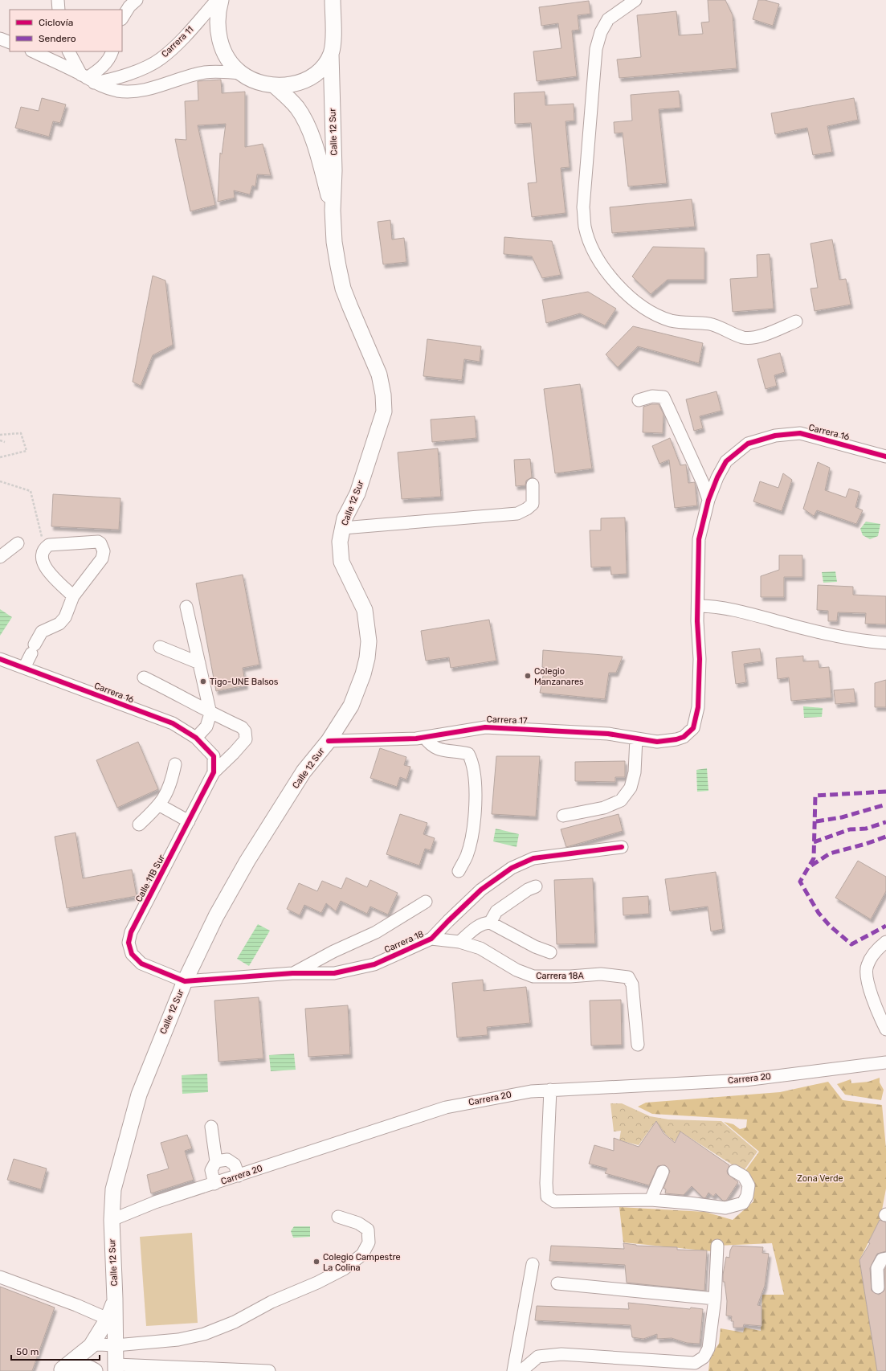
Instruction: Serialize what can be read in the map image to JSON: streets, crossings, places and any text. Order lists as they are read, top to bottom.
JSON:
{
  "streets": {
    "main road": ["Calle 12 Sur"],
    "street": [
      "Carrera 11",
      "Carrera 16",
      "Carrera 17",
      "Calle 11B Sur",
      "Carrera 18",
      "Carrera 18A",
      "Carrera 20"
    ]
  },
  "crossings": [
    ["Calle 12 Sur", "Carrera 17"],
    ["Calle 12 Sur", "Calle 11B Sur"],
    ["Calle 12 Sur", "Carrera 18"],
    ["Calle 12 Sur", "Carrera 20"],
    ["Carrera 16", "Calle 11B Sur"],
    ["Calle 11B Sur", "Carrera 18"],
    ["Carrera 18", "Carrera 18A"]
  ],
  "parks": ["Zona Verde"],
  "places": ["Colegio Manzanares", "Tigo-UNE Balsos", "Colegio Campestre La Colina"],
  "legend": ["Ciclovía", "Sendero"],
  "scale_bar": "50 m"
}
